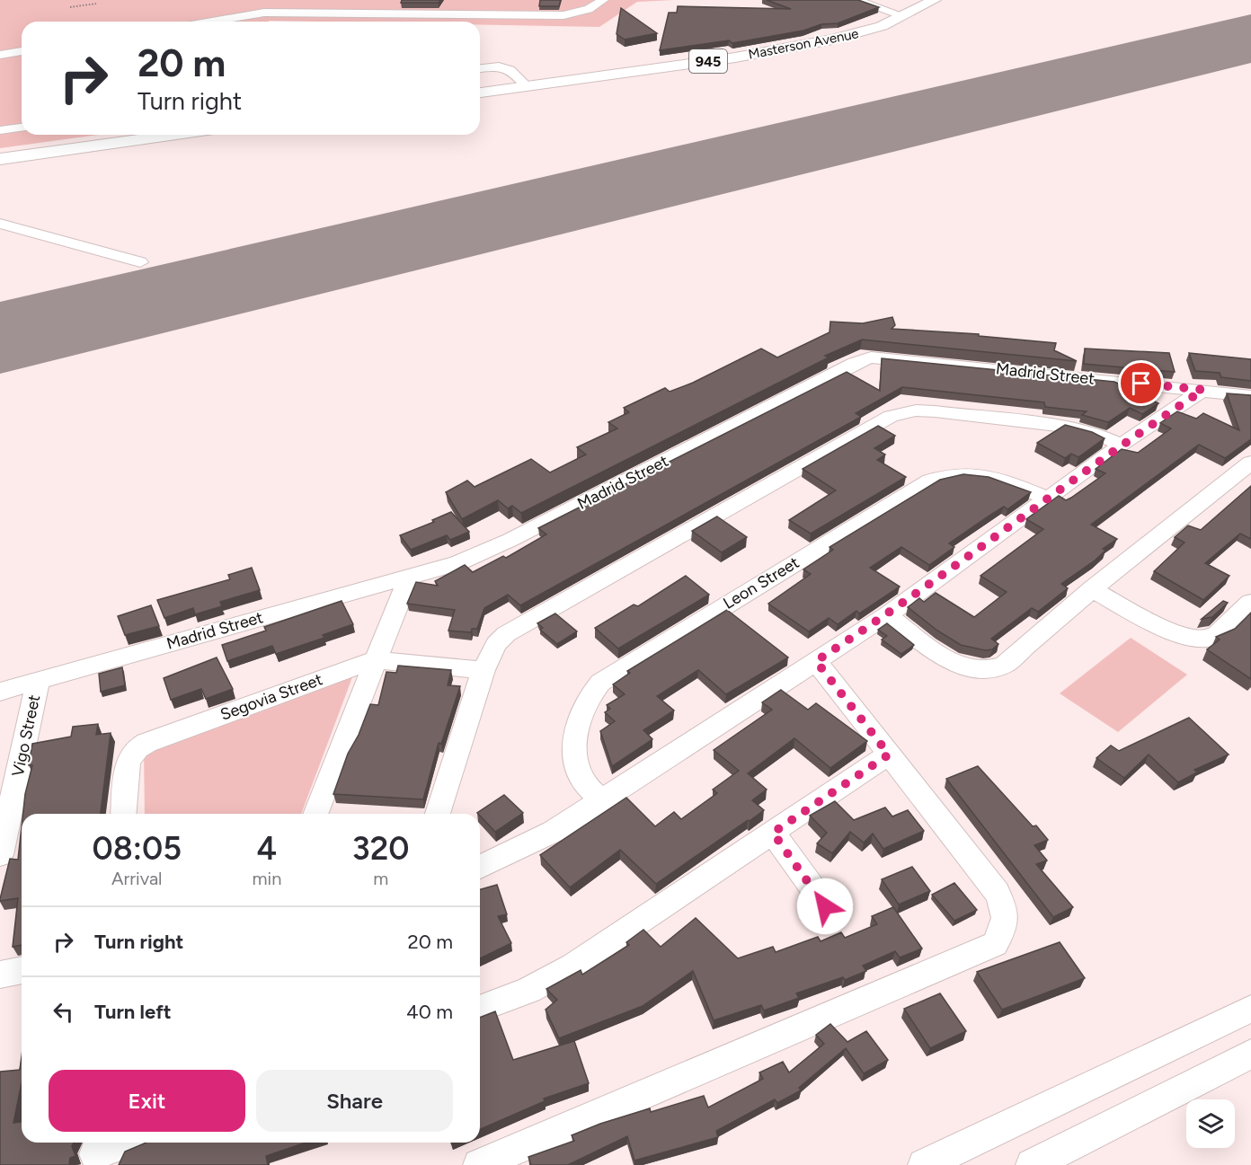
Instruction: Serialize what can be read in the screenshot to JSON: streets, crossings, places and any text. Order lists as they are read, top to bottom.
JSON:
{
  "streets": {
    "main road": ["Masterson Avenue", "945"],
    "street": [
      "Madrid Street",
      "Leon Street",
      "Segovia Street",
      "Vigo Street"
    ]
  },
  "crossings": [
    ["Madrid Street", "Vigo Street"]
  ],
  "page": {
    "turn": ["20 m", "Turn right"],
    "eta": [
      "08:05",
      "Arrival",
      "4",
      "min",
      "320",
      "m"
    ],
    "list": [
      {
        "name": "Turn right",
        "value": "20 m"
      },
      {
        "name": "Turn left",
        "value": "40 m"
      }
    ],
    "buttons": ["Exit", "Share"]
  }
}
